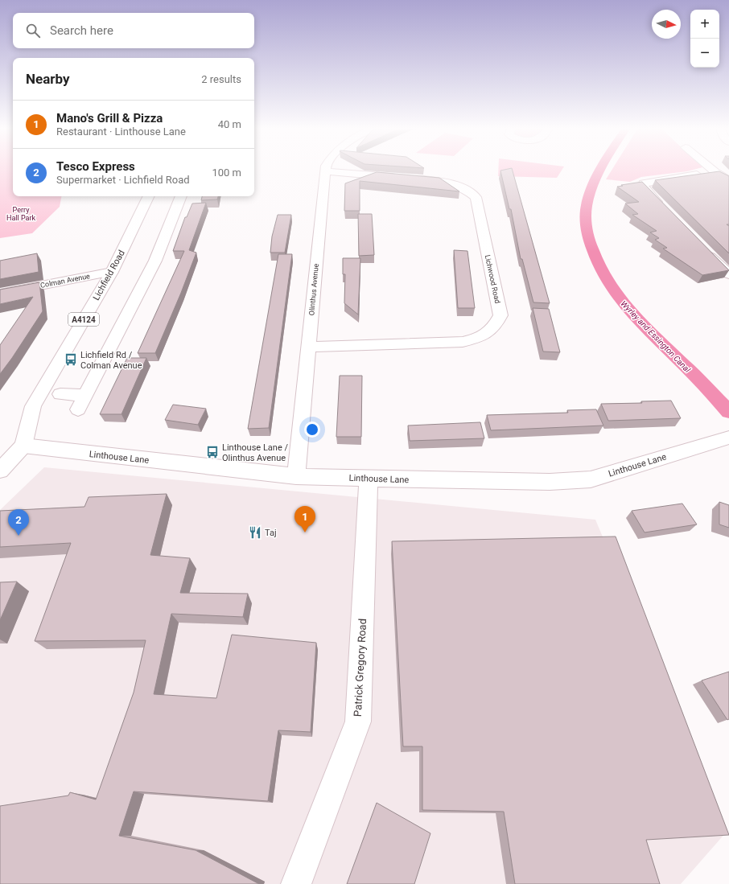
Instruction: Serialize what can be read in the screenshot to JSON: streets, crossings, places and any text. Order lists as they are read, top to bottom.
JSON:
{
  "streets": {
    "street": [
      "Lichfield Road",
      "Lichwood Road",
      "Colman Avenue",
      "Olinthus Avenue",
      "A4124",
      "Linthouse Lane",
      "Patrick Gregory Road"
    ]
  },
  "crossings": [
    ["Lichfield Road", "Colman Avenue"],
    ["Lichfield Road", "Linthouse Lane"],
    ["Lichwood Road", "Olinthus Avenue"],
    ["Olinthus Avenue", "Linthouse Lane"],
    ["Linthouse Lane", "Patrick Gregory Road"]
  ],
  "water": ["Wyrley and Essington Canal"],
  "parks": ["Perry Hall Park"],
  "places": {
    "bus stop": ["Lichfield Rd / Colman Avenue", "Linthouse Lane / Olinthus Avenue"],
    "restaurant": ["Taj"]
  },
  "north": "right",
  "page": {
    "map_buttons": ["+", "−"],
    "search": "Search here",
    "heading": ["Nearby", "2 results"],
    "list": [
      {
        "mark": "1",
        "name": "Mano's Grill & Pizza",
        "note": "Restaurant · Linthouse Lane",
        "value": "40 m"
      },
      {
        "mark": "2",
        "name": "Tesco Express",
        "note": "Supermarket · Lichfield Road",
        "value": "100 m"
      }
    ],
    "pins": ["1", "2"]
  }
}
